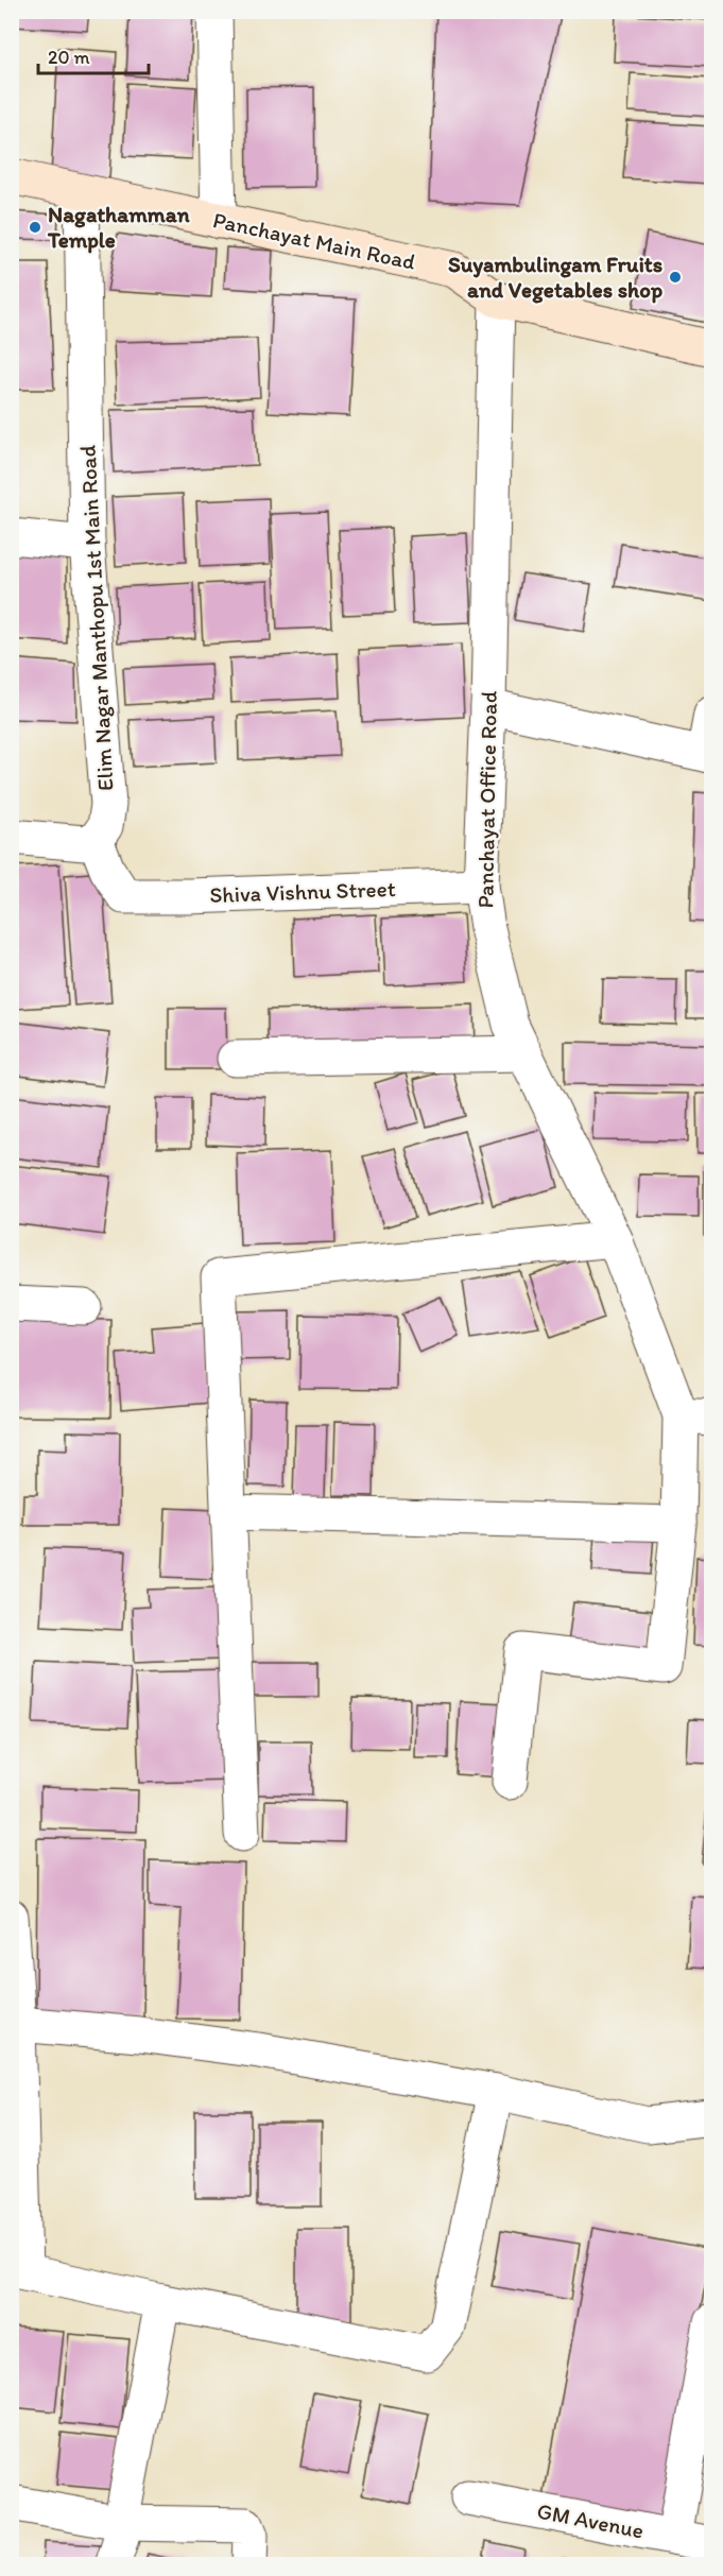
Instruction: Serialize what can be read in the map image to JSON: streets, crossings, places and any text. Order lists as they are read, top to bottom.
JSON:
{
  "streets": {
    "street": [
      "Panchayat Main Road",
      "Elim Nagar Manthopu 1st Main Road",
      "Panchayat Office Road",
      "Shiva Vishnu Street",
      "GM Avenue"
    ]
  },
  "crossings": [
    ["Panchayat Main Road", "Elim Nagar Manthopu 1st Main Road"],
    ["Panchayat Main Road", "Panchayat Office Road"],
    ["Elim Nagar Manthopu 1st Main Road", "Shiva Vishnu Street"],
    ["Panchayat Office Road", "Shiva Vishnu Street"]
  ],
  "places": ["Nagathamman Temple", "Suyambulingam Fruits and Vegetables shop"],
  "scale_bar": "20 m"
}
